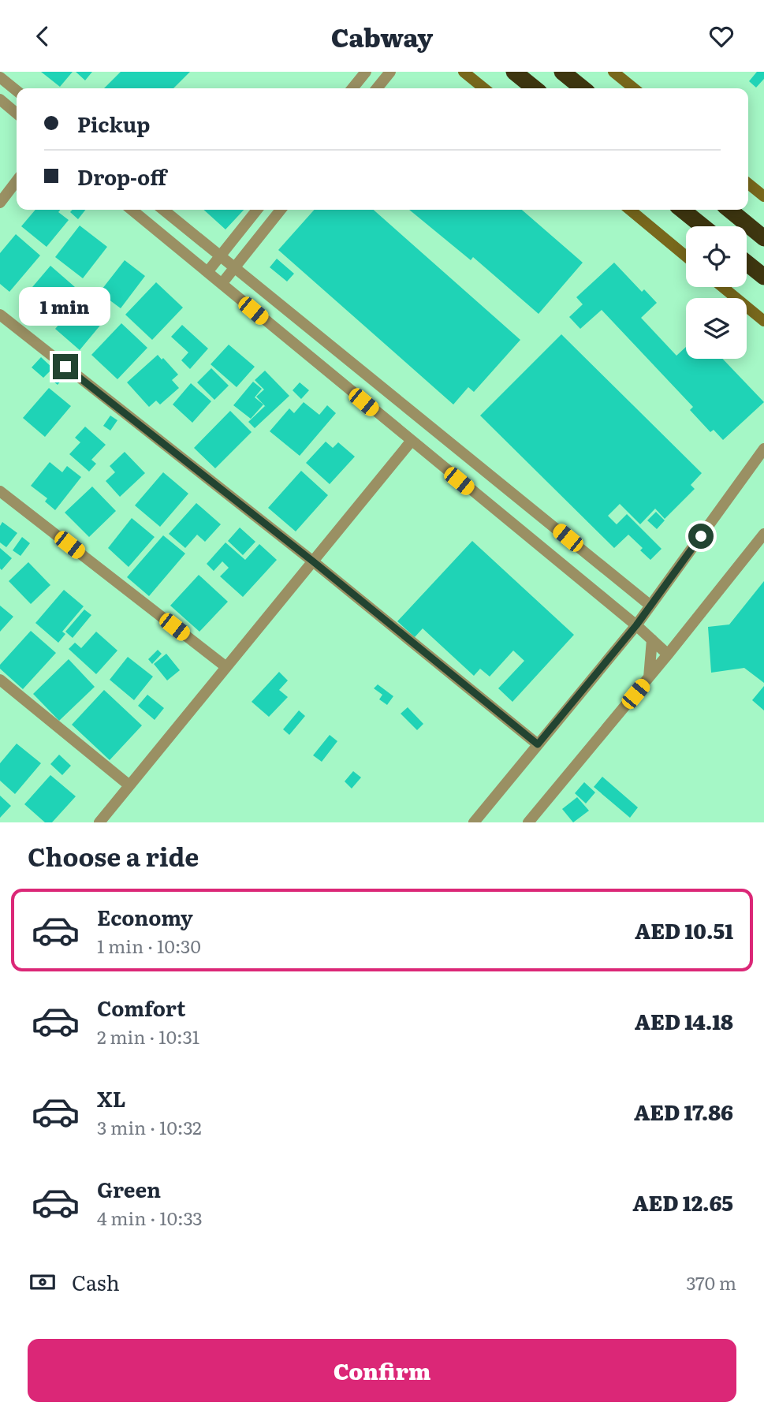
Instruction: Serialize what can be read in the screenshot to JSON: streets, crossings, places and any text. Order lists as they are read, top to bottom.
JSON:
{
  "page": {
    "header": "Cabway",
    "banner": ["Pickup", "Drop-off"],
    "bubble": "1 min",
    "heading": "Choose a ride",
    "list": [
      {
        "name": "Economy",
        "note": "1 min · 10:30",
        "value": "AED 10.51"
      },
      {
        "name": "Comfort",
        "note": "2 min · 10:31",
        "value": "AED 14.18"
      },
      {
        "name": "XL",
        "note": "3 min · 10:32",
        "value": "AED 17.86"
      },
      {
        "name": "Green",
        "note": "4 min · 10:33",
        "value": "AED 12.65"
      }
    ],
    "pay": ["Cash", "370 m"],
    "buttons": "Confirm"
  }
}
